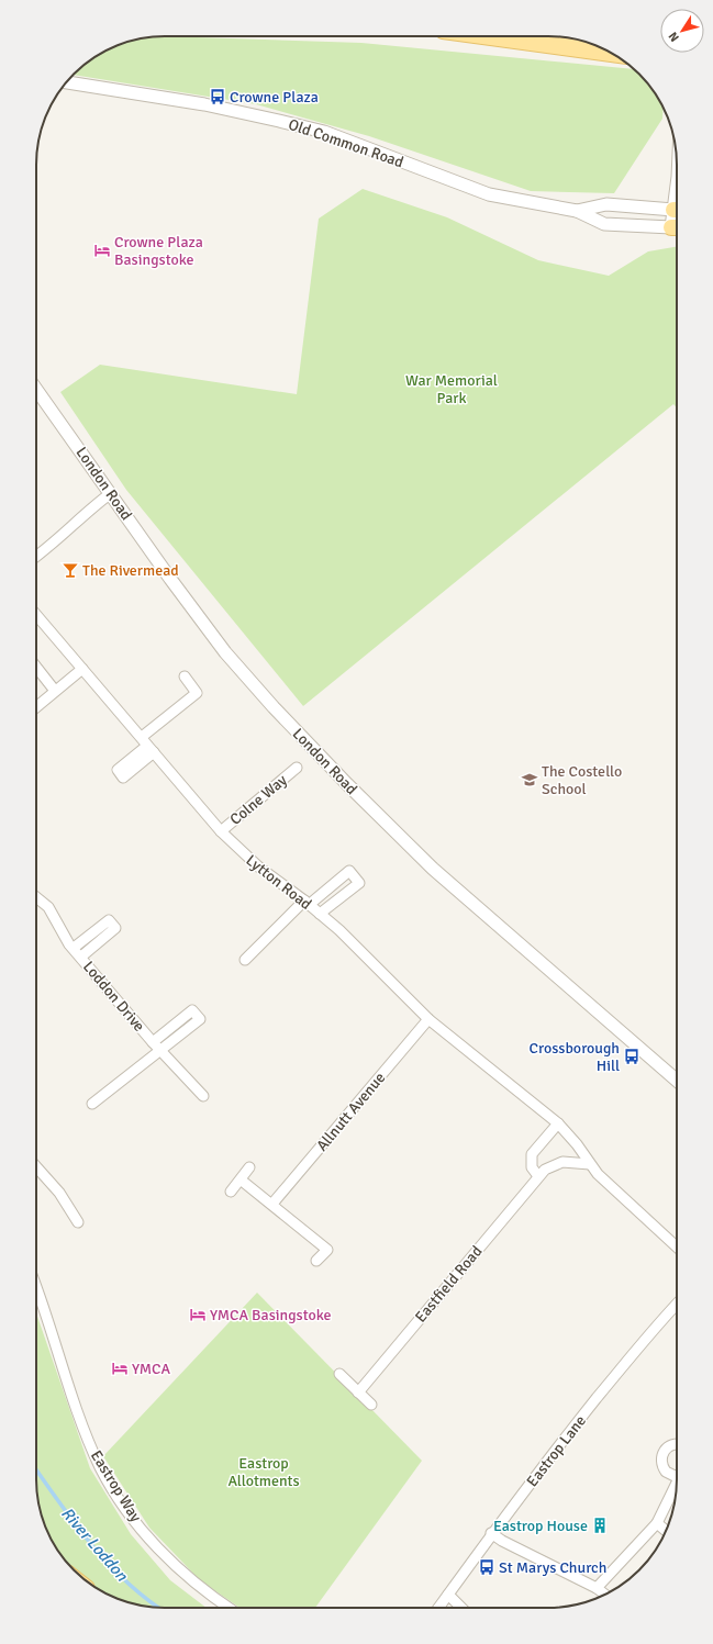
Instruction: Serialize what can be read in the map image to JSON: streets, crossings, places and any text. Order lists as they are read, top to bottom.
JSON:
{
  "streets": {
    "street": [
      "Old Common Road",
      "London Road",
      "Colne Way",
      "Lytton Road",
      "Loddon Drive",
      "Allnutt Avenue",
      "Eastfield Road",
      "Eastrop Lane",
      "Eastrop Way"
    ]
  },
  "crossings": [
    ["Colne Way", "Lytton Road"],
    ["Lytton Road", "Allnutt Avenue"]
  ],
  "water": ["River Loddon"],
  "parks": ["War Memorial Park", "Eastrop Allotments"],
  "places": {
    "bus stop": ["Crowne Plaza", "Crossborough Hill", "St Marys Church"],
    "hotel": ["Crowne Plaza Basingstoke", "YMCA Basingstoke", "YMCA"],
    "bar": ["The Rivermead"],
    "school or university": ["The Costello School"],
    "building": ["Eastrop House"]
  },
  "north": "bottom left"
}
